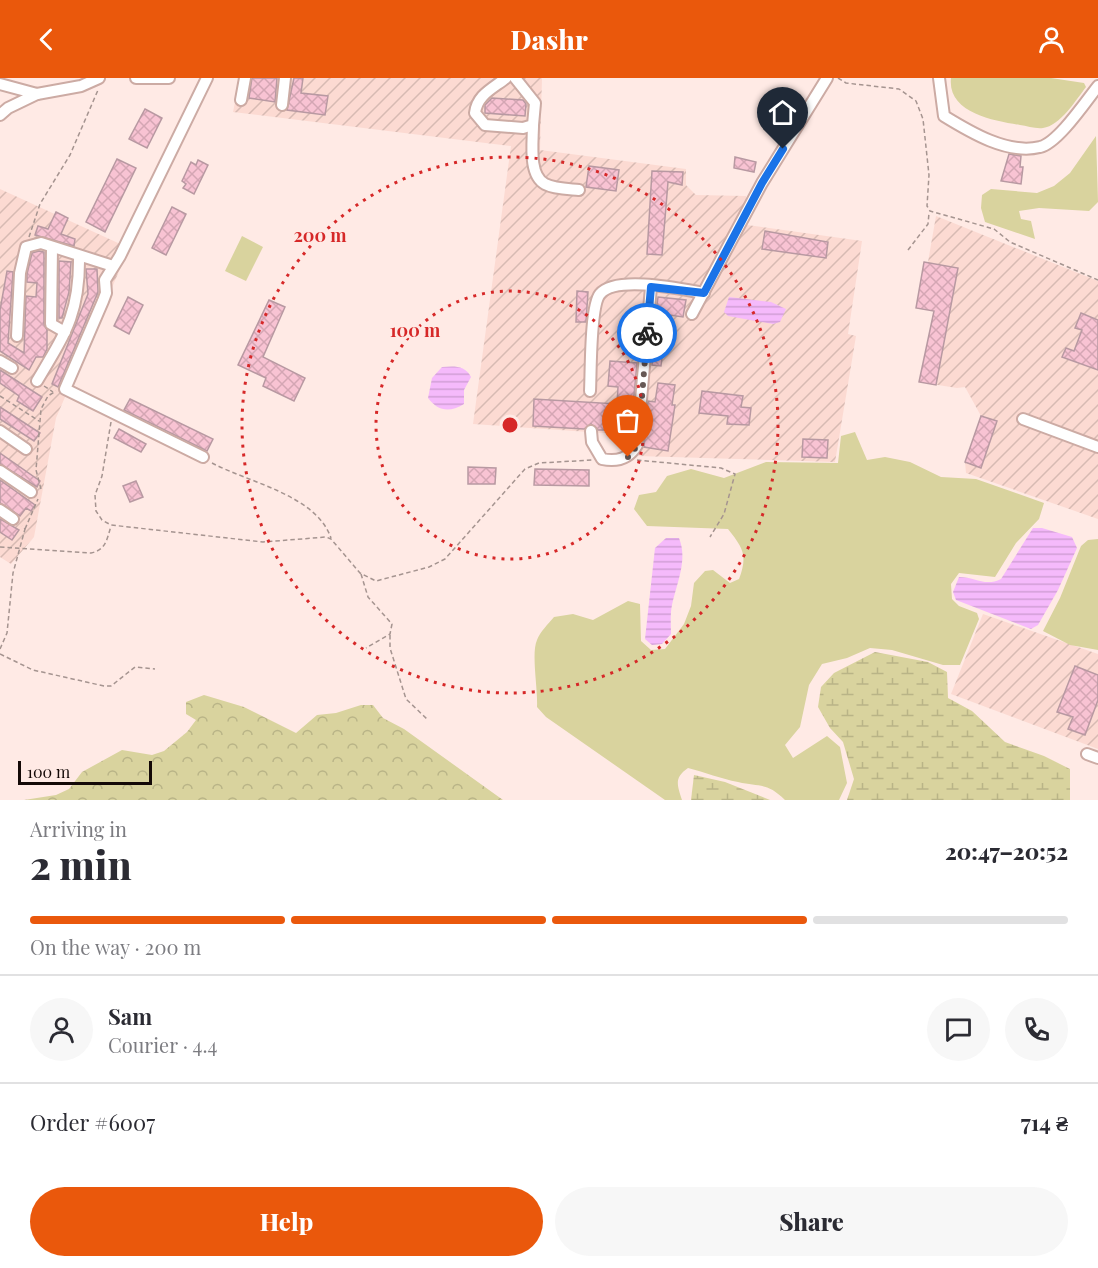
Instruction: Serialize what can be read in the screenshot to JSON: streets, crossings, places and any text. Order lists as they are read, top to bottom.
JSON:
{
  "scale_bar": "100 m",
  "page": {
    "header": "Dashr",
    "scale": "100 m",
    "heading": ["2 min", "Arriving in", "20:47–20:52"],
    "panel": [
      "Sam",
      "Courier · 4.4",
      "Order #6007",
      "714 ₴"
    ],
    "bar": "On the way · 200 m",
    "buttons": ["Help", "Share"]
  },
  "rings": ["200 m", "100 m"]
}
